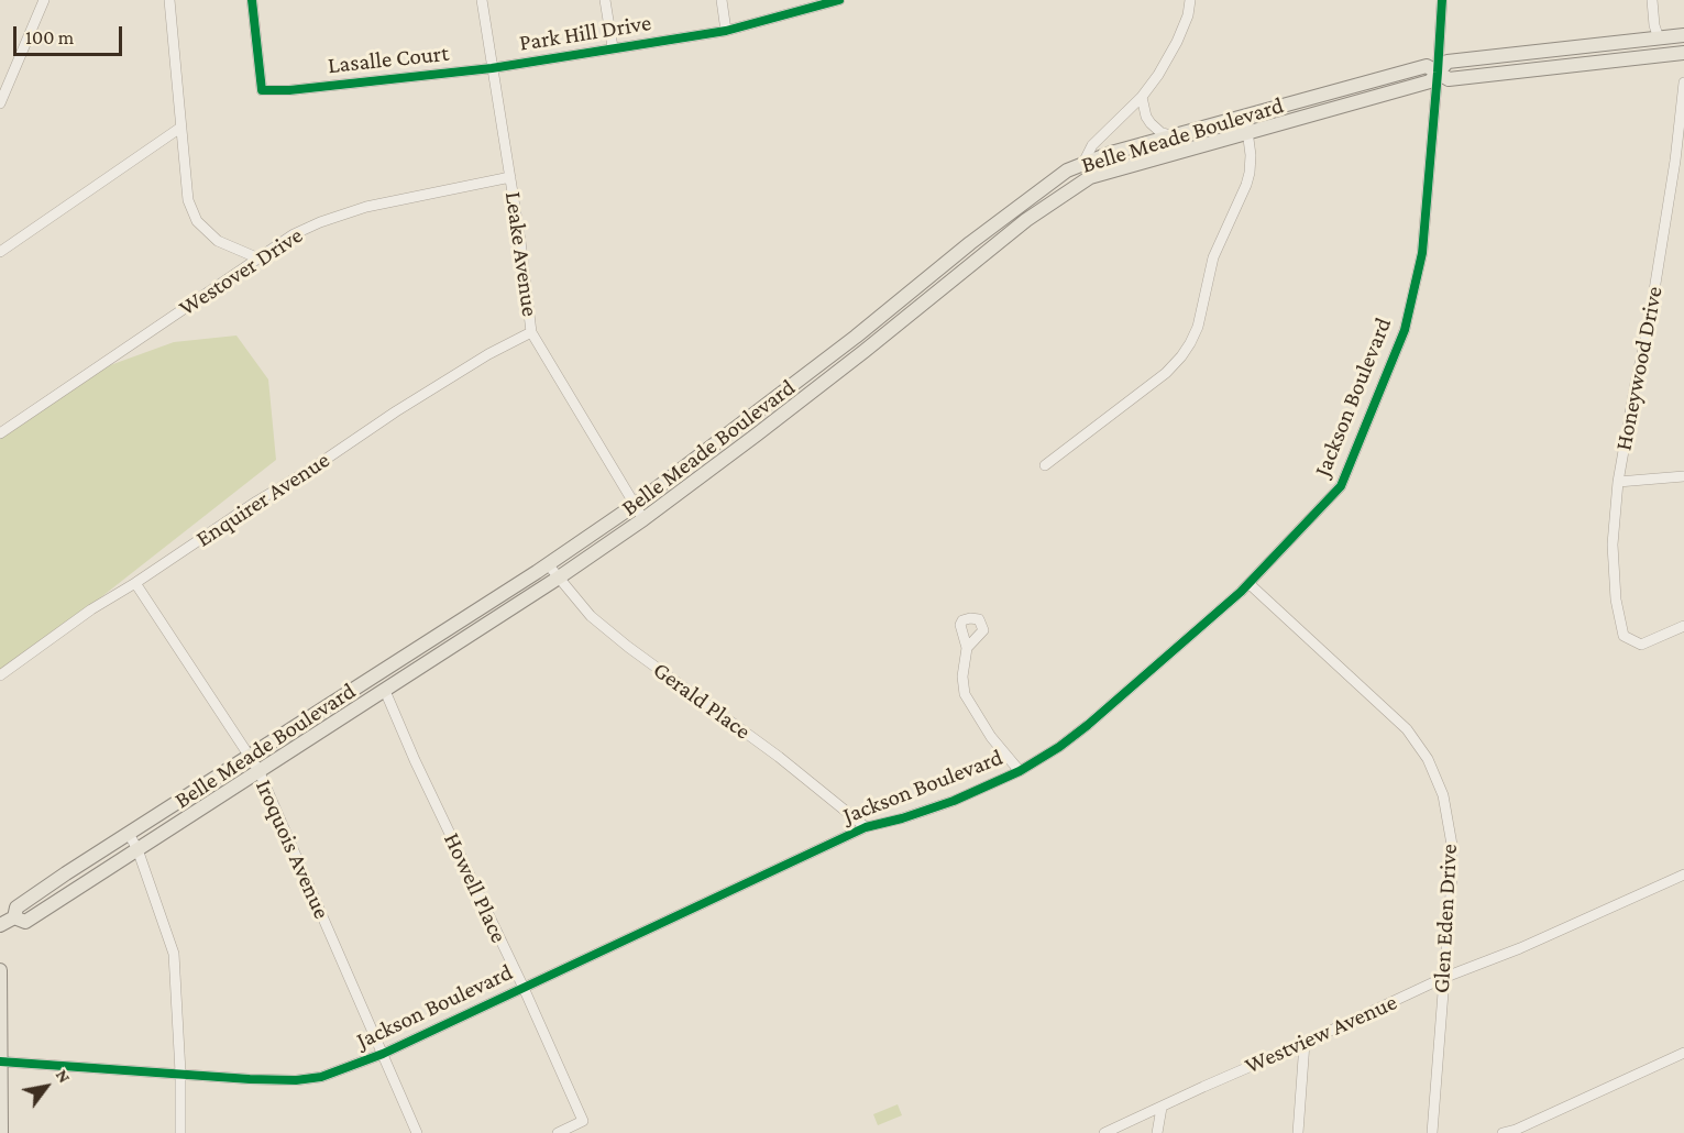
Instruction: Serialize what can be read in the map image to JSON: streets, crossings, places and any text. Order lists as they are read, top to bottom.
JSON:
{
  "streets": {
    "main road": ["Belle Meade Boulevard"],
    "street": [
      "Park Hill Drive",
      "Lasalle Court",
      "Leake Avenue",
      "Westover Drive",
      "Honeywood Drive",
      "Jackson Boulevard",
      "Enquirer Avenue",
      "Gerald Place",
      "Iroquois Avenue",
      "Howell Place",
      "Glen Eden Drive",
      "Westview Avenue"
    ]
  },
  "crossings": [
    ["Park Hill Drive", "Lasalle Court"],
    ["Park Hill Drive", "Leake Avenue"],
    ["Lasalle Court", "Leake Avenue"],
    ["Belle Meade Boulevard", "Leake Avenue"],
    ["Belle Meade Boulevard", "Jackson Boulevard"],
    ["Belle Meade Boulevard", "Gerald Place"],
    ["Belle Meade Boulevard", "Iroquois Avenue"],
    ["Belle Meade Boulevard", "Howell Place"],
    ["Leake Avenue", "Westover Drive"],
    ["Leake Avenue", "Enquirer Avenue"],
    ["Jackson Boulevard", "Gerald Place"],
    ["Jackson Boulevard", "Iroquois Avenue"],
    ["Jackson Boulevard", "Howell Place"],
    ["Jackson Boulevard", "Glen Eden Drive"],
    ["Enquirer Avenue", "Iroquois Avenue"],
    ["Glen Eden Drive", "Westview Avenue"]
  ],
  "scale_bar": "100 m",
  "north": "top right"
}
